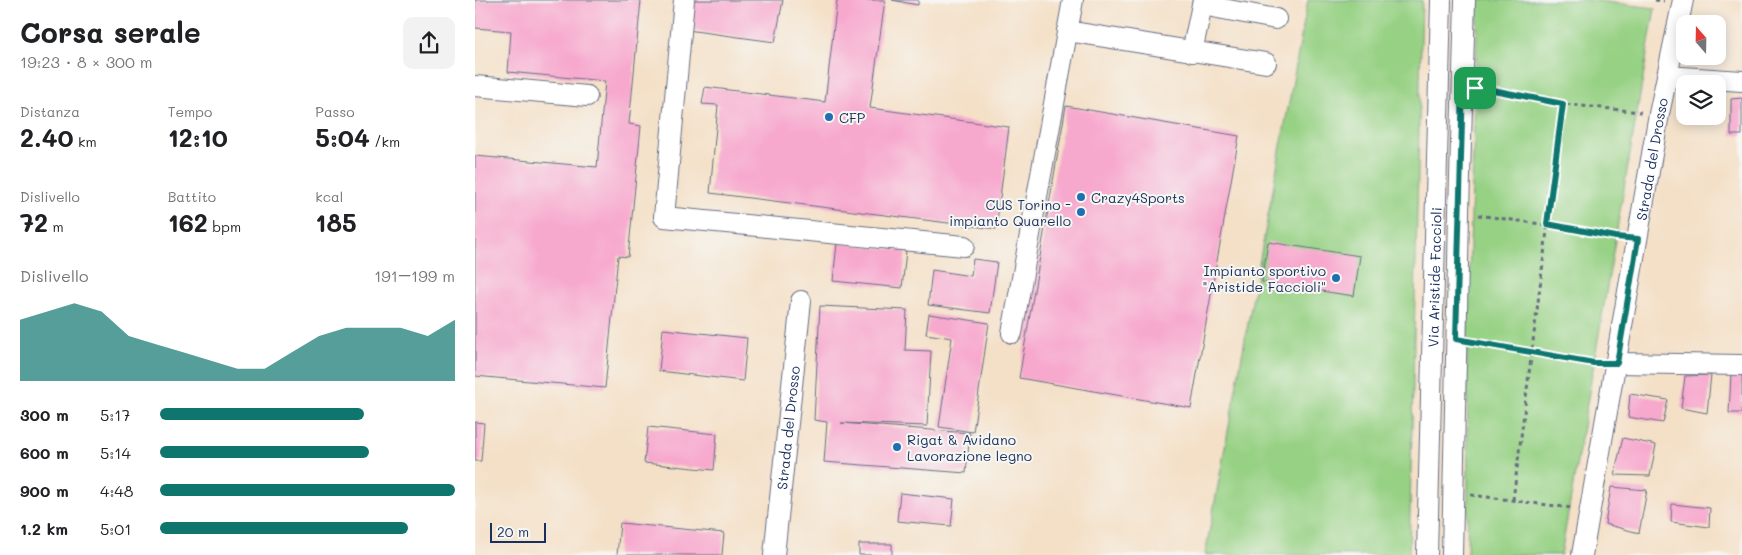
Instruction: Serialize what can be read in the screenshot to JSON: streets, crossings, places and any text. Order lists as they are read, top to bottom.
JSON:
{
  "streets": {
    "street": ["Strada del Drosso", "Via Aristide Faccioli"]
  },
  "places": [
    "CFP",
    "Crazy4Sports",
    "CUS Torino - impianto Quarello",
    "Impianto sportivo \"Aristide Faccioli\"",
    "Rigat & Avidano Lavorazione legno"
  ],
  "scale_bar": "20 m",
  "north": "top",
  "page": {
    "heading": ["Corsa serale", "19:23 · 8 × 300 m"],
    "stats": [
      ["Distanza", "2.40 km"],
      ["Tempo", "12:10"],
      ["Passo", "5:04 /km"],
      ["Dislivello", "72 m"],
      ["Battito", "162 bpm"],
      ["kcal", "185"]
    ],
    "chart": ["Dislivello", "191–199 m"],
    "list": [
      {
        "name": "300 m",
        "note": "5:17"
      },
      {
        "name": "600 m",
        "note": "5:14"
      },
      {
        "name": "900 m",
        "note": "4:48"
      },
      {
        "name": "1.2 km",
        "note": "5:01"
      }
    ],
    "scale": "20 m"
  }
}
